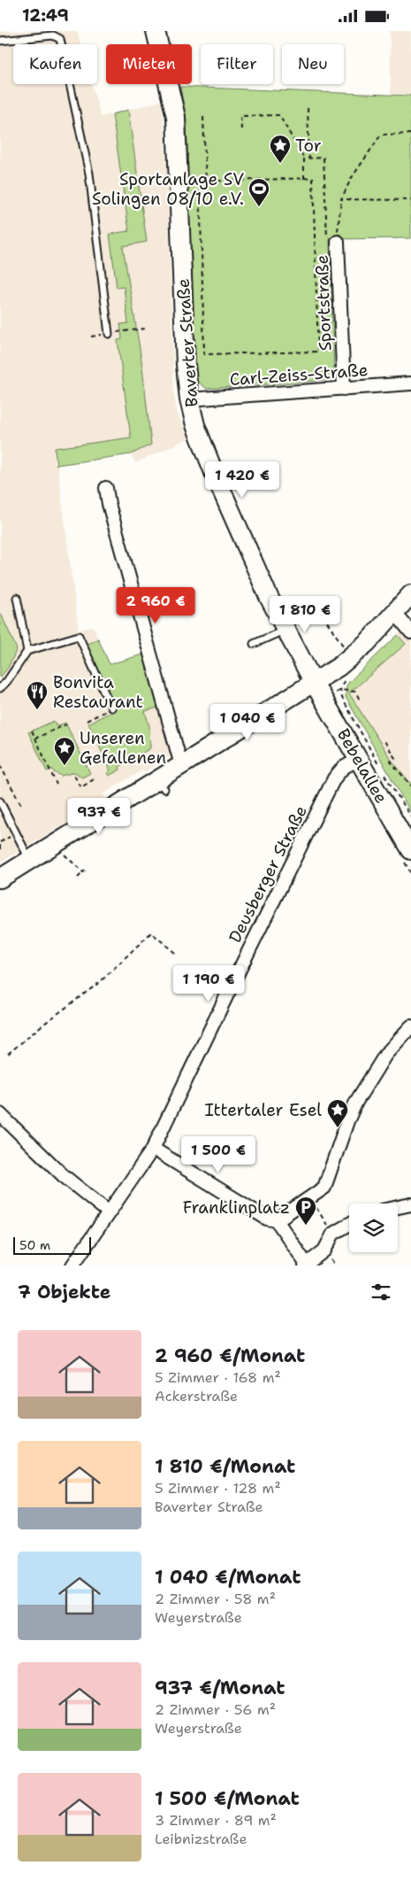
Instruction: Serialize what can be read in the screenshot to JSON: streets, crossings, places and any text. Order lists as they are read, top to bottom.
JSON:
{
  "streets": {
    "main road": ["Baverter Straße", "Bebelallee"],
    "street": ["Sportstraße", "Carl-Zeiss-Straße", "Deusberger Straße"]
  },
  "crossings": [
    ["Sportstraße", "Carl-Zeiss-Straße"],
    ["Baverter Straße", "Carl-Zeiss-Straße"],
    ["Baverter Straße", "Bebelallee"],
    ["Bebelallee", "Deusberger Straße"]
  ],
  "places": {
    "place": ["Tor", "Unseren Gefallenen", "Ittertaler Esel"],
    "sports": ["Sportanlage SV Solingen 08/10 e.V."],
    "restaurant": ["Bonvita Restaurant"],
    "parking": ["Franklinplatz"]
  },
  "scale_bar": "50 m",
  "page": {
    "status": "12:49",
    "chip": [
      "Kaufen",
      "Mieten",
      "Filter",
      "Neu"
    ],
    "price": [
      "1 420 €",
      "2 960 €",
      "1 810 €",
      "1 040 €",
      "937 €",
      "1 190 €",
      "1 500 €"
    ],
    "scale": "50 m",
    "heading": "7 Objekte",
    "list": [
      {
        "name": "2 960 €/Monat",
        "note": "5 Zimmer · 168 m² · Ackerstraße"
      },
      {
        "name": "1 810 €/Monat",
        "note": "5 Zimmer · 128 m² · Baverter Straße"
      },
      {
        "name": "1 040 €/Monat",
        "note": "2 Zimmer · 58 m² · Weyerstraße"
      },
      {
        "name": "937 €/Monat",
        "note": "2 Zimmer · 56 m² · Weyerstraße"
      },
      {
        "name": "1 500 €/Monat",
        "note": "3 Zimmer · 89 m² · Leibnizstraße"
      }
    ]
  }
}
